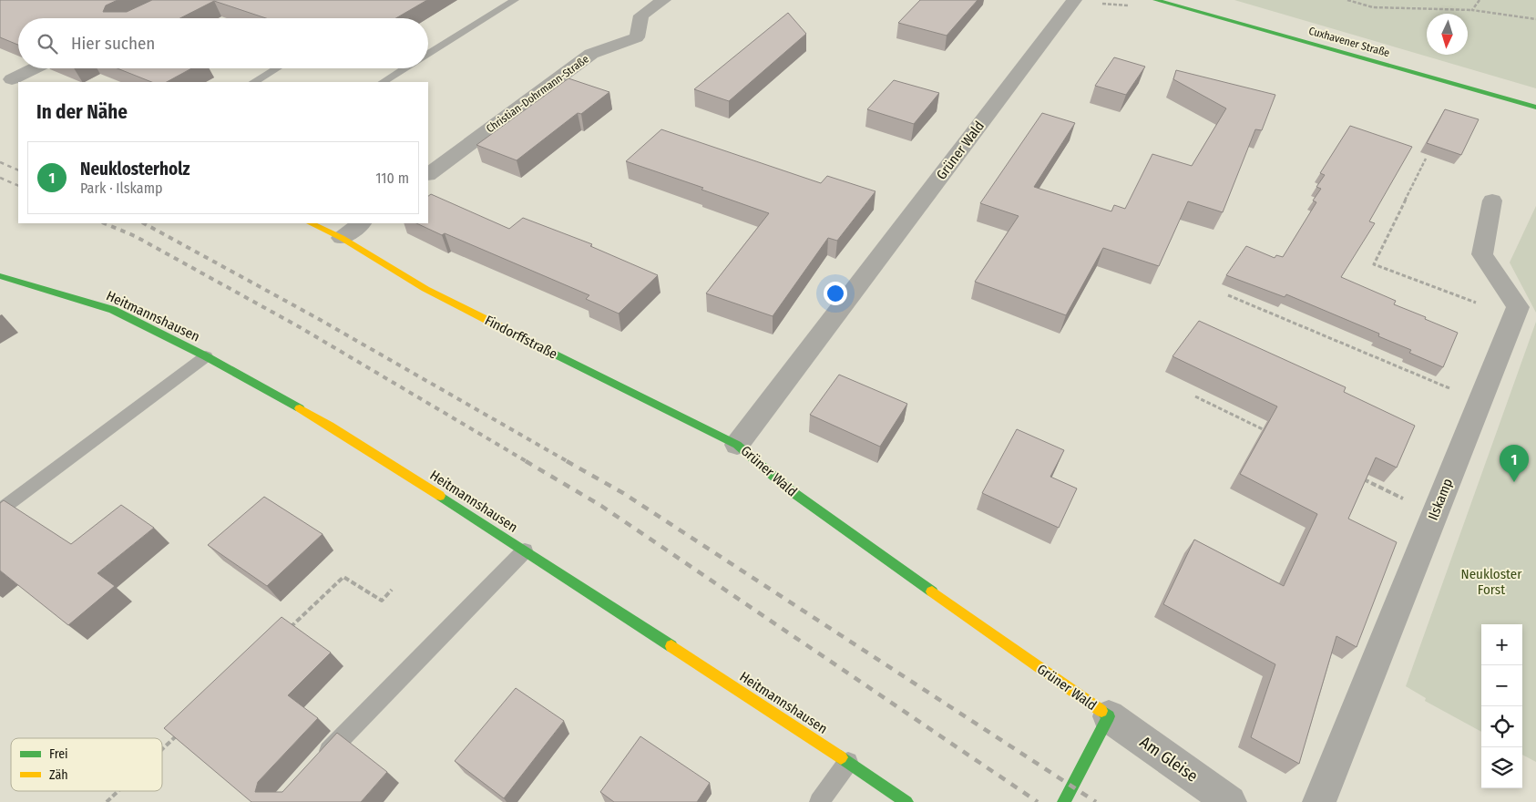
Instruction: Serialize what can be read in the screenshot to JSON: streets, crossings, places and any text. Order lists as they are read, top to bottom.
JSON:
{
  "streets": {
    "street": [
      "Cuxhavener Straße",
      "Christian-Dohrmann-Straße",
      "Grüner Wald",
      "Heitmannshausen",
      "Findorffstraße",
      "Ilskamp",
      "Am Gleise"
    ]
  },
  "crossings": [
    ["Grüner Wald", "Findorffstraße"],
    ["Grüner Wald", "Am Gleise"]
  ],
  "parks": ["Neukloster Forst"],
  "legend": ["Frei", "Zäh"],
  "north": "bottom",
  "page": {
    "search": "Hier suchen",
    "heading": "In der Nähe",
    "list": [
      {
        "mark": "1",
        "name": "Neuklosterholz",
        "note": "Park · Ilskamp",
        "value": "110 m"
      }
    ],
    "pins": "1",
    "map_buttons": ["+", "−"]
  }
}
